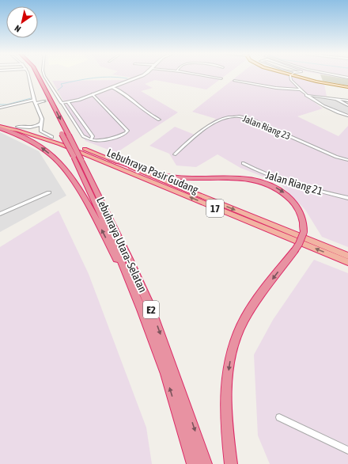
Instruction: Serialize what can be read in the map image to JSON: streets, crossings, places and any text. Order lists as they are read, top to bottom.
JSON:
{
  "streets": {
    "highway": [
      "Lebuhraya Pasir Gudang",
      "17",
      "Lebuhraya Utara–Selatan",
      "E2"
    ],
    "street": ["Jalan Riang 23", "Jalan Riang 21"]
  },
  "north": "bottom left"
}
